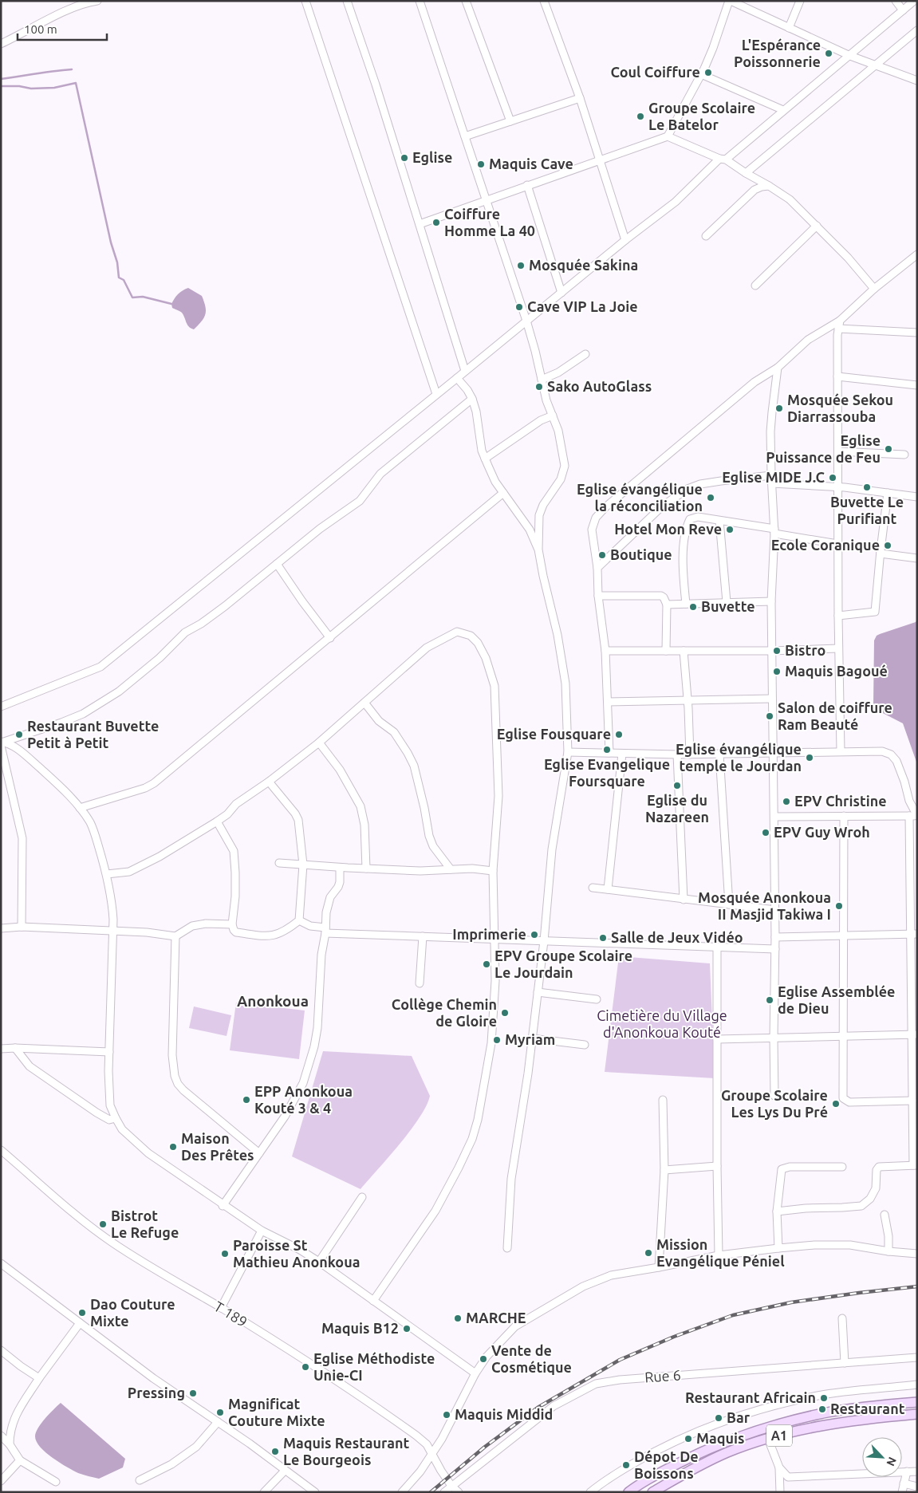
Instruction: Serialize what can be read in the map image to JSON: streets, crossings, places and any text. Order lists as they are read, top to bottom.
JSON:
{
  "streets": {
    "main road": ["A1"],
    "street": ["T 189", "Rue 6"]
  },
  "crossings": [
    ["T 189", "Rue 6"]
  ],
  "districts": ["Anonkoua"],
  "parks": ["Cimetière du Village d'Anonkoua Kouté"],
  "places": [
    "L'Espérance Poissonnerie",
    "Coul Coiffure",
    "Groupe Scolaire Le Batelor",
    "Eglise",
    "Maquis Cave",
    "Coiffure Homme La 40",
    "Mosquée Sakina",
    "Cave VIP La Joie",
    "Sako AutoGlass",
    "Mosquée Sekou Diarrassouba",
    "Eglise Puissance de Feu",
    "Eglise MIDE J.C",
    "Buvette Le Purifiant",
    "Eglise évangélique la réconciliation",
    "Hotel Mon Reve",
    "Ecole Coranique",
    "Boutique",
    "Buvette",
    "Bistro",
    "Maquis Bagoué",
    "Salon de coiffure Ram Beauté",
    "Restaurant Buvette Petit à Petit",
    "Eglise Fousquare",
    "Eglise Evangelique Foursquare",
    "Eglise évangélique temple le Jourdan",
    "Eglise du Nazareen",
    "EPV Christine",
    "EPV Guy Wroh",
    "Mosquée Anonkoua II Masjid Takiwa I",
    "Imprimerie",
    "Salle de Jeux Vidéo",
    "EPV Groupe Scolaire Le Jourdain",
    "Eglise Assemblée de Dieu",
    "Collège Chemin de Gloire",
    "Myriam",
    "EPP Anonkoua Kouté 3 & 4",
    "Groupe Scolaire Les Lys Du Pré",
    "Maison Des Prêtes",
    "Bistrot Le Refuge",
    "Mission Evangélique Péniel",
    "Paroisse St Mathieu Anonkoua",
    "Dao Couture Mixte",
    "MARCHE",
    "Maquis B12",
    "Vente de Cosmétique",
    "Eglise Méthodiste Unie-CI",
    "Pressing",
    "Restaurant Africain",
    "Restaurant",
    "Magnificat Couture Mixte",
    "Maquis Middid",
    "Bar",
    "Maquis",
    "Maquis Restaurant Le Bourgeois",
    "Dépot De Boissons"
  ],
  "scale_bar": "100 m",
  "north": "bottom right"
}
